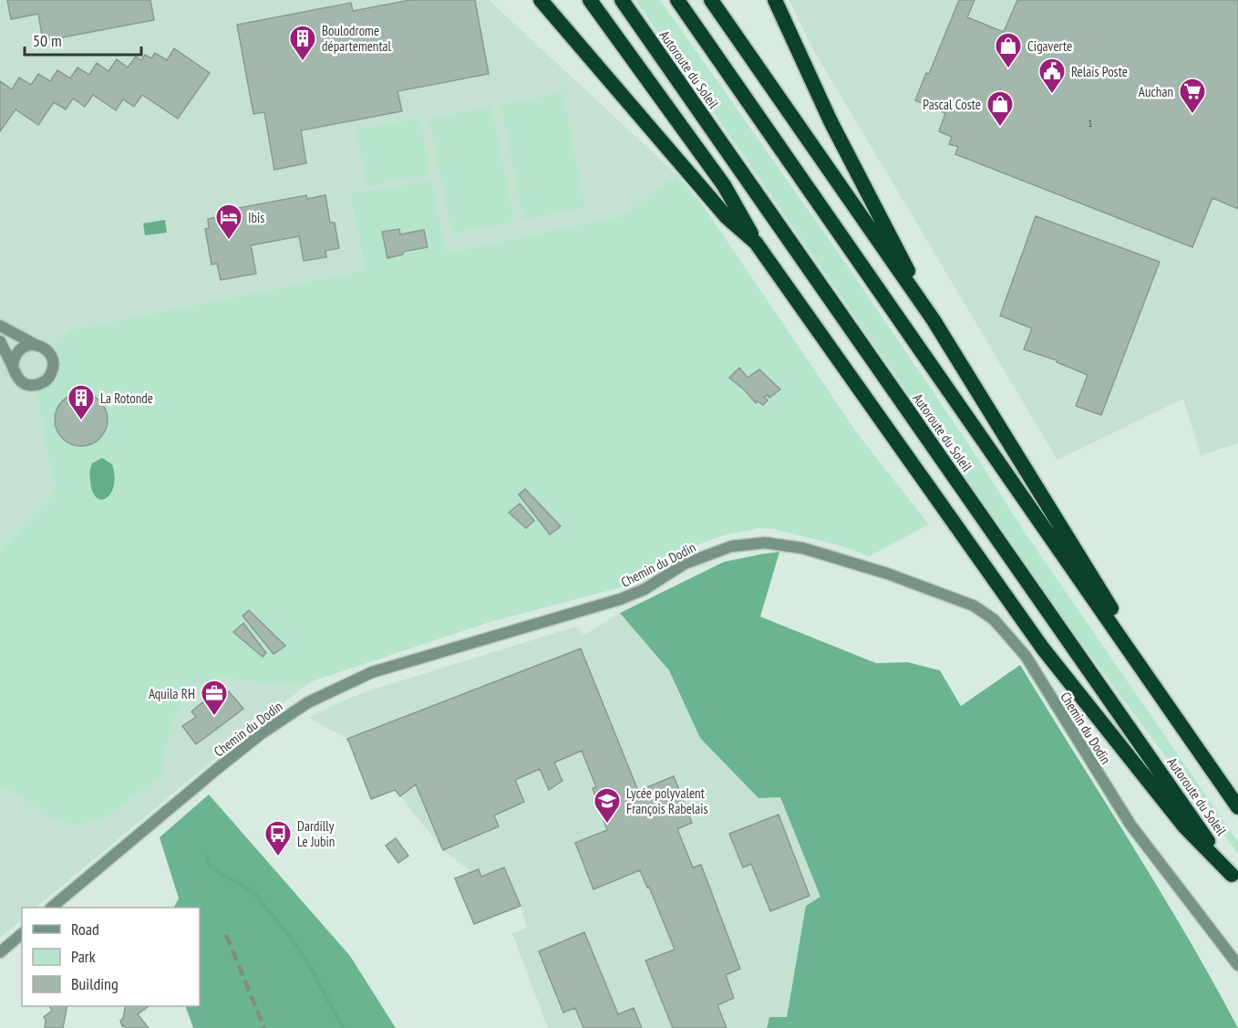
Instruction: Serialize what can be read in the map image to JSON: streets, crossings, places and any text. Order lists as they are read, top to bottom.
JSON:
{
  "streets": {
    "highway": ["Autoroute du Soleil"],
    "street": ["Chemin du Dodin"]
  },
  "places": {
    "building": ["Boulodrome départemental", "La Rotonde"],
    "shop": ["Cigaverte", "Pascal Coste"],
    "public building": ["Relais Poste"],
    "supermarket": ["Auchan"],
    "hotel": ["Ibis"],
    "office": ["Aquila RH"],
    "school or university": ["Lycée polyvalent François Rabelais"],
    "bus stop": ["Dardilly Le Jubin"]
  },
  "house_numbers": ["1"],
  "legend": ["Road", "Park", "Building"],
  "scale_bar": "50 m"
}
